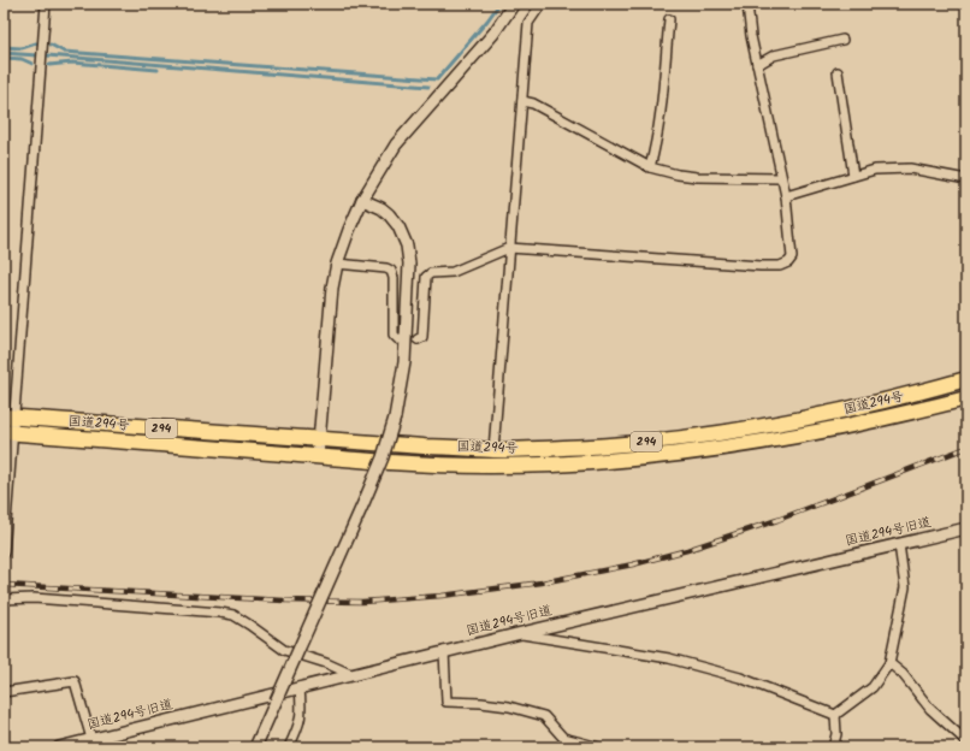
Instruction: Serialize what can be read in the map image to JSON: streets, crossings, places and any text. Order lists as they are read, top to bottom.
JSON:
{
  "streets": {
    "highway": ["国道294号", "294"],
    "street": ["国道294号旧道"]
  }
}
